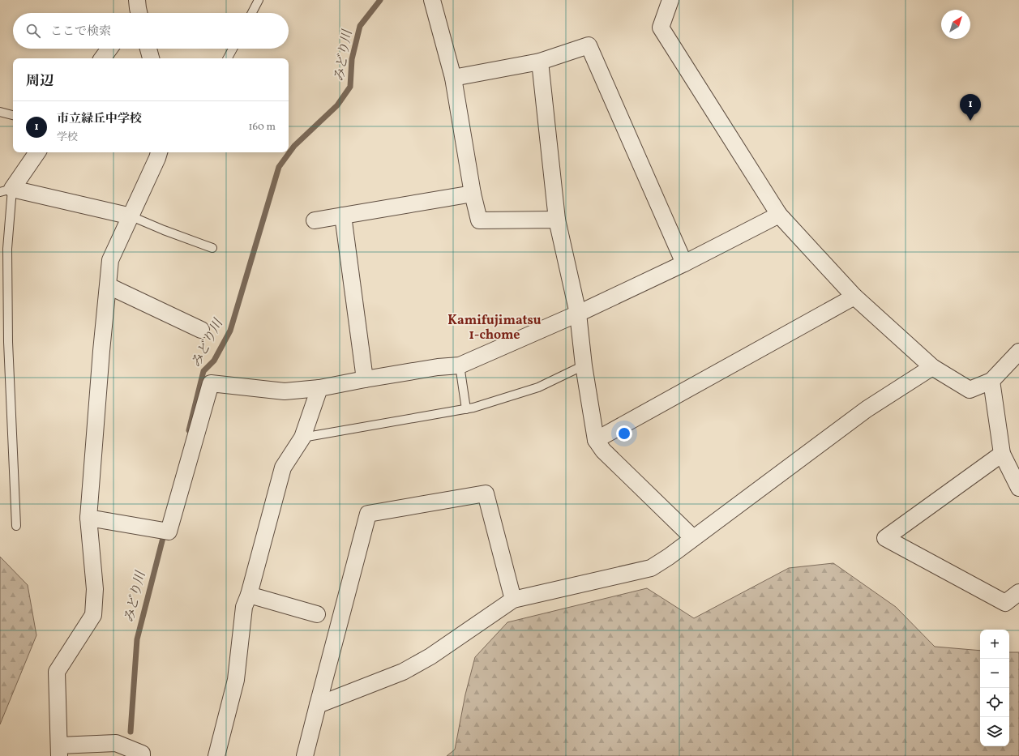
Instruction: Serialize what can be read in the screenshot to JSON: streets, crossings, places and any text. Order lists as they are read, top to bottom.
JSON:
{
  "districts": ["Kamifujimatsu 1-chome"],
  "water": ["みどり川"],
  "north": "top right",
  "page": {
    "search": "ここで検索",
    "heading": "周辺",
    "pins": "1",
    "list": [
      {
        "mark": "1",
        "name": "市立緑丘中学校",
        "note": "学校",
        "value": "160 m"
      }
    ],
    "map_buttons": ["+", "−"]
  }
}
